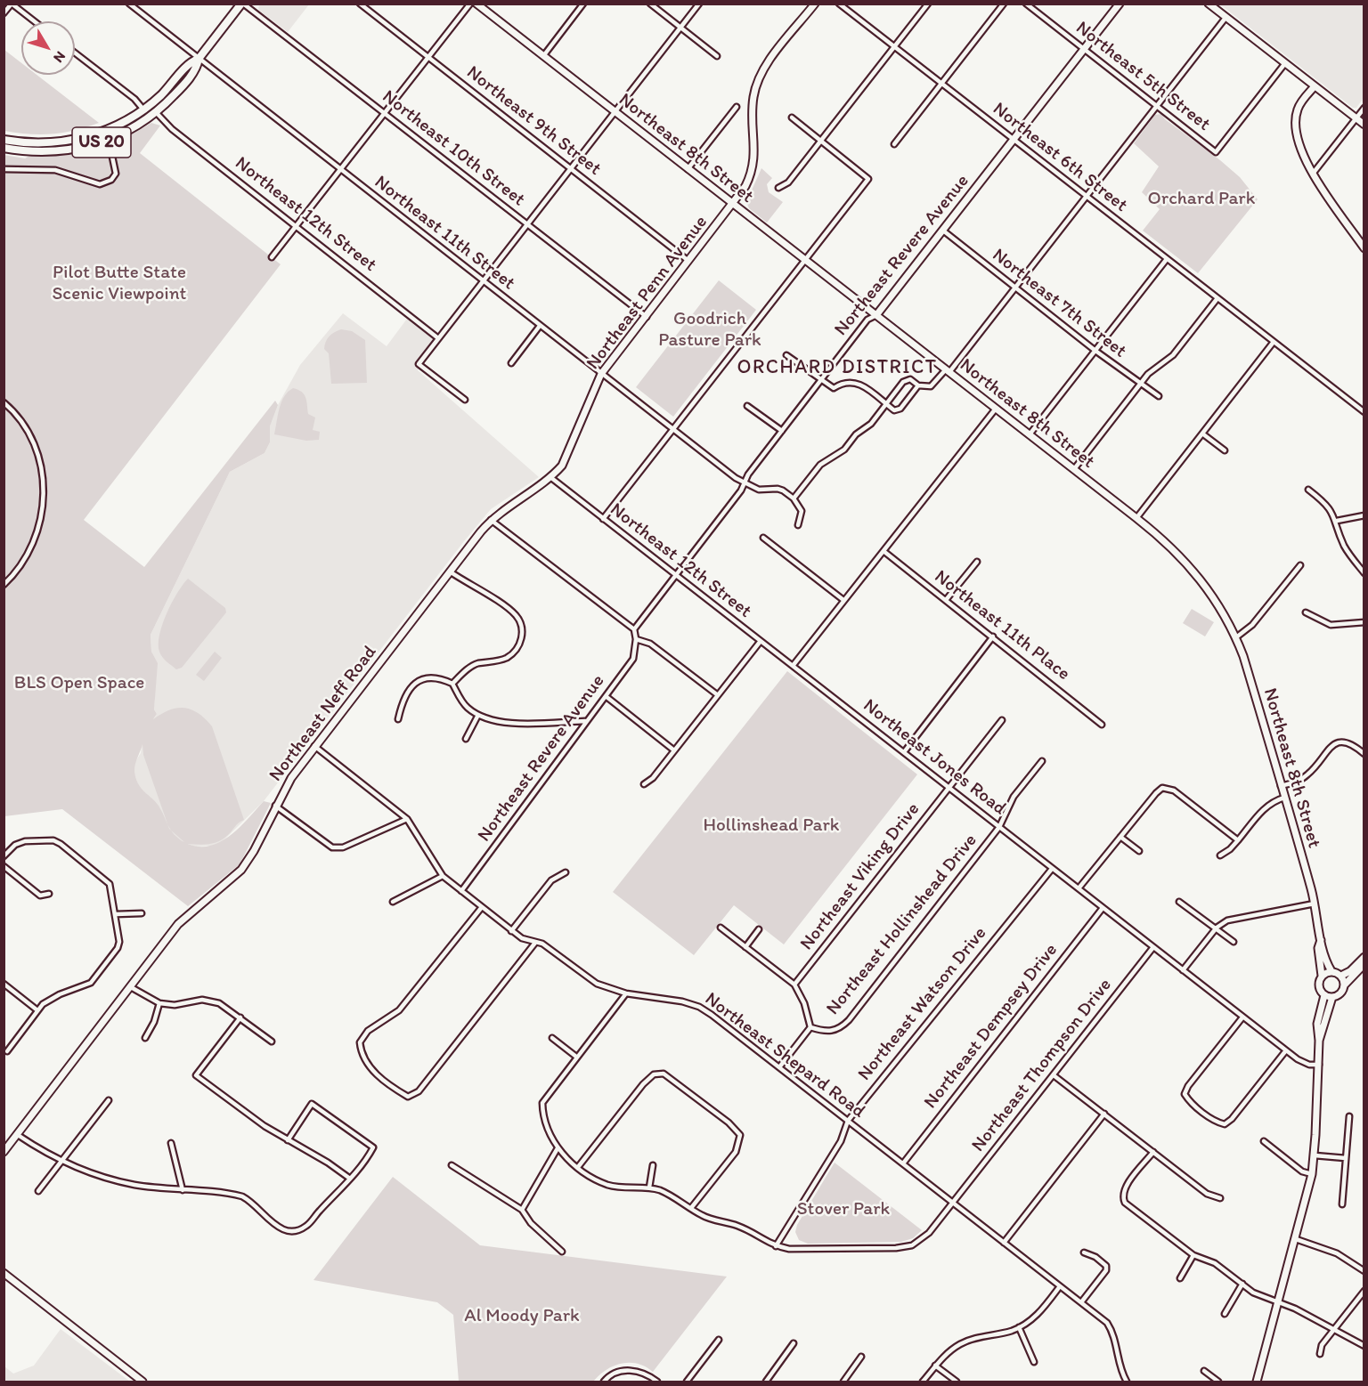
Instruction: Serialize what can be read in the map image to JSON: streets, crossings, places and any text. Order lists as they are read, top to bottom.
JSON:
{
  "streets": {
    "main road": [
      "US 20",
      "Northeast 8th Street",
      "Northeast Revere Avenue",
      "Northeast Penn Avenue",
      "Northeast Neff Road"
    ],
    "street": [
      "Northeast 5th Street",
      "Northeast 9th Street",
      "Northeast 10th Street",
      "Northeast 6th Street",
      "Northeast 12th Street",
      "Northeast 11th Street",
      "Northeast 7th Street",
      "Northeast 11th Place",
      "Northeast Jones Road",
      "Northeast Viking Drive",
      "Northeast Hollinshead Drive",
      "Northeast Watson Drive",
      "Northeast Dempsey Drive",
      "Northeast Shepard Road",
      "Northeast Thompson Drive"
    ]
  },
  "crossings": [
    ["Northeast 5th Street", "Northeast Revere Avenue"],
    ["Northeast 9th Street", "Northeast Penn Avenue"],
    ["US 20", "Northeast 10th Street"],
    ["US 20", "Northeast 12th Street"],
    ["US 20", "Northeast 11th Street"],
    ["Northeast 10th Street", "Northeast Penn Avenue"],
    ["Northeast 8th Street", "Northeast Revere Avenue"],
    ["Northeast 8th Street", "Northeast Penn Avenue"],
    ["Northeast 6th Street", "Northeast Revere Avenue"],
    ["Northeast 12th Street", "Northeast Revere Avenue"],
    ["Northeast 12th Street", "Northeast Penn Avenue"],
    ["Northeast 12th Street", "Northeast Jones Road"],
    ["Northeast 11th Street", "Northeast Revere Avenue"],
    ["Northeast 11th Street", "Northeast Penn Avenue"],
    ["Northeast Revere Avenue", "Northeast 7th Street"],
    ["Northeast Revere Avenue", "Northeast Shepard Road"],
    ["Northeast Penn Avenue", "Northeast Neff Road"],
    ["Northeast Neff Road", "Northeast Shepard Road"],
    ["Northeast Jones Road", "Northeast Viking Drive"],
    ["Northeast Jones Road", "Northeast Hollinshead Drive"],
    ["Northeast Jones Road", "Northeast Watson Drive"],
    ["Northeast Jones Road", "Northeast Dempsey Drive"],
    ["Northeast Jones Road", "Northeast Thompson Drive"],
    ["Northeast Hollinshead Drive", "Northeast Shepard Road"],
    ["Northeast Watson Drive", "Northeast Shepard Road"],
    ["Northeast Watson Drive", "Northeast Thompson Drive"],
    ["Northeast Dempsey Drive", "Northeast Shepard Road"],
    ["Northeast Shepard Road", "Northeast Thompson Drive"]
  ],
  "districts": ["ORCHARD DISTRICT"],
  "parks": [
    "Orchard Park",
    "Pilot Butte State Scenic Viewpoint",
    "Goodrich Pasture Park",
    "BLS Open Space",
    "Hollinshead Park",
    "Stover Park",
    "Al Moody Park"
  ],
  "north": "bottom right"
}
